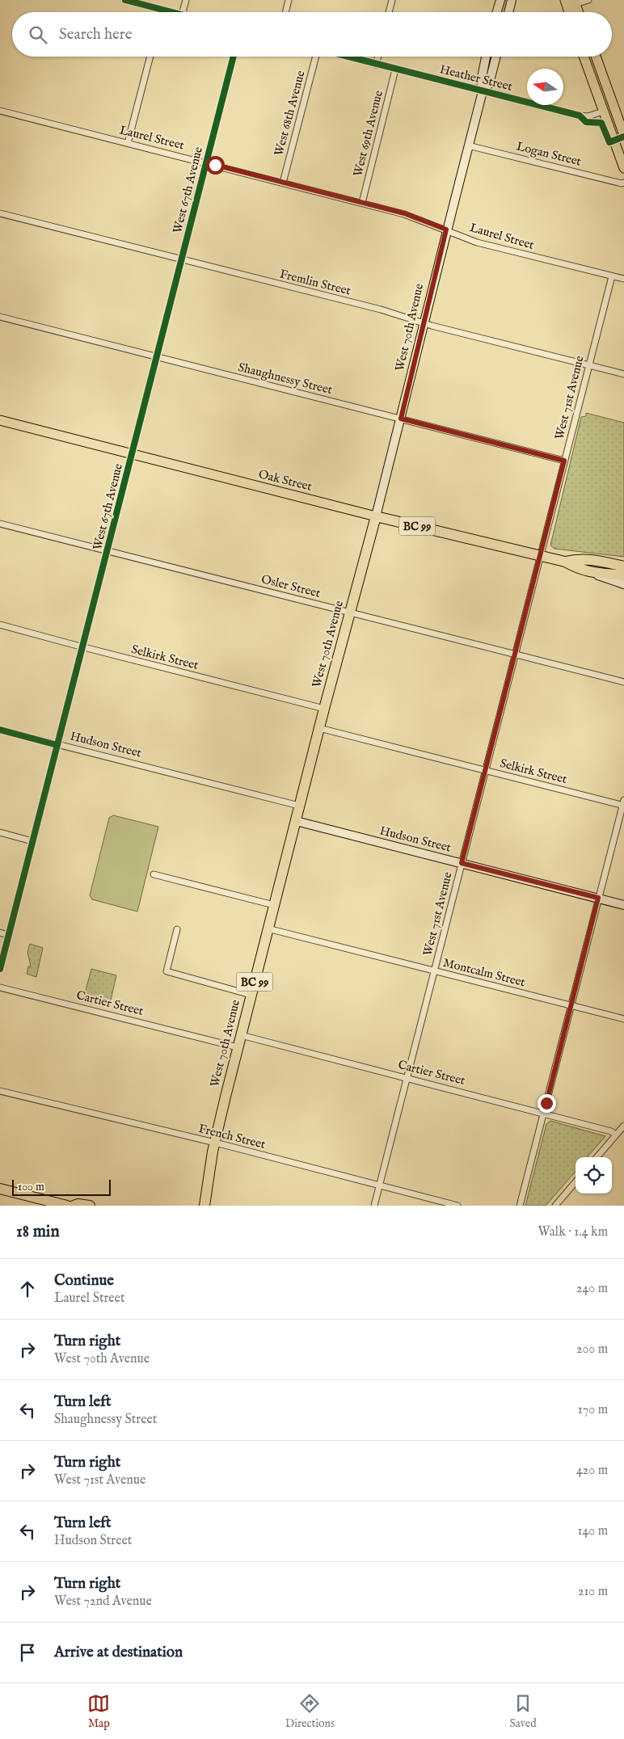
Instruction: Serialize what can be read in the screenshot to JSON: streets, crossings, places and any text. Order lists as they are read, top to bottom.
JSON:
{
  "streets": {
    "highway": ["West 70th Avenue", "Oak Street", "BC 99"],
    "main road": ["Hudson Street"],
    "street": [
      "Heather Street",
      "West 68th Avenue",
      "West 69th Avenue",
      "Laurel Street",
      "Logan Street",
      "West 67th Avenue",
      "Fremlin Street",
      "Shaughnessy Street",
      "West 71st Avenue",
      "Osler Street",
      "Selkirk Street",
      "Montcalm Street",
      "Cartier Street",
      "French Street"
    ]
  },
  "crossings": [
    ["Heather Street", "West 69th Avenue"],
    ["Heather Street", "West 70th Avenue"],
    ["West 68th Avenue", "Laurel Street"],
    ["West 69th Avenue", "Laurel Street"],
    ["Laurel Street", "West 67th Avenue"],
    ["Laurel Street", "West 70th Avenue"],
    ["Laurel Street", "West 71st Avenue"],
    ["Logan Street", "West 70th Avenue"],
    ["West 67th Avenue", "Fremlin Street"],
    ["West 67th Avenue", "Shaughnessy Street"],
    ["West 67th Avenue", "Oak Street"],
    ["West 67th Avenue", "Osler Street"],
    ["West 67th Avenue", "Selkirk Street"],
    ["West 67th Avenue", "Hudson Street"],
    ["Fremlin Street", "West 70th Avenue"],
    ["Fremlin Street", "West 71st Avenue"],
    ["West 70th Avenue", "Shaughnessy Street"],
    ["West 70th Avenue", "Oak Street"],
    ["West 70th Avenue", "Osler Street"],
    ["West 70th Avenue", "Selkirk Street"],
    ["West 70th Avenue", "Hudson Street"],
    ["West 70th Avenue", "Montcalm Street"],
    ["West 70th Avenue", "Cartier Street"],
    ["West 70th Avenue", "French Street"],
    ["Shaughnessy Street", "West 71st Avenue"],
    ["West 71st Avenue", "Oak Street"],
    ["West 71st Avenue", "Osler Street"],
    ["West 71st Avenue", "Selkirk Street"],
    ["West 71st Avenue", "Hudson Street"],
    ["West 71st Avenue", "Montcalm Street"],
    ["West 71st Avenue", "Cartier Street"],
    ["West 71st Avenue", "French Street"]
  ],
  "scale_bar": "100 m",
  "north": "left",
  "page": {
    "search": "Search here",
    "scale": "100 m",
    "heading": ["18 min", "Walk · 1.4 km"],
    "list": [
      ["Continue", "Laurel Street", "240 m"],
      ["Turn right", "West 70th Avenue", "200 m"],
      ["Turn left", "Shaughnessy Street", "170 m"],
      ["Turn right", "West 71st Avenue", "420 m"],
      ["Turn left", "Hudson Street", "140 m"],
      ["Turn right", "West 72nd Avenue", "210 m"],
      "Arrive at destination"
    ],
    "nav": ["Map", "Directions", "Saved"]
  }
}
